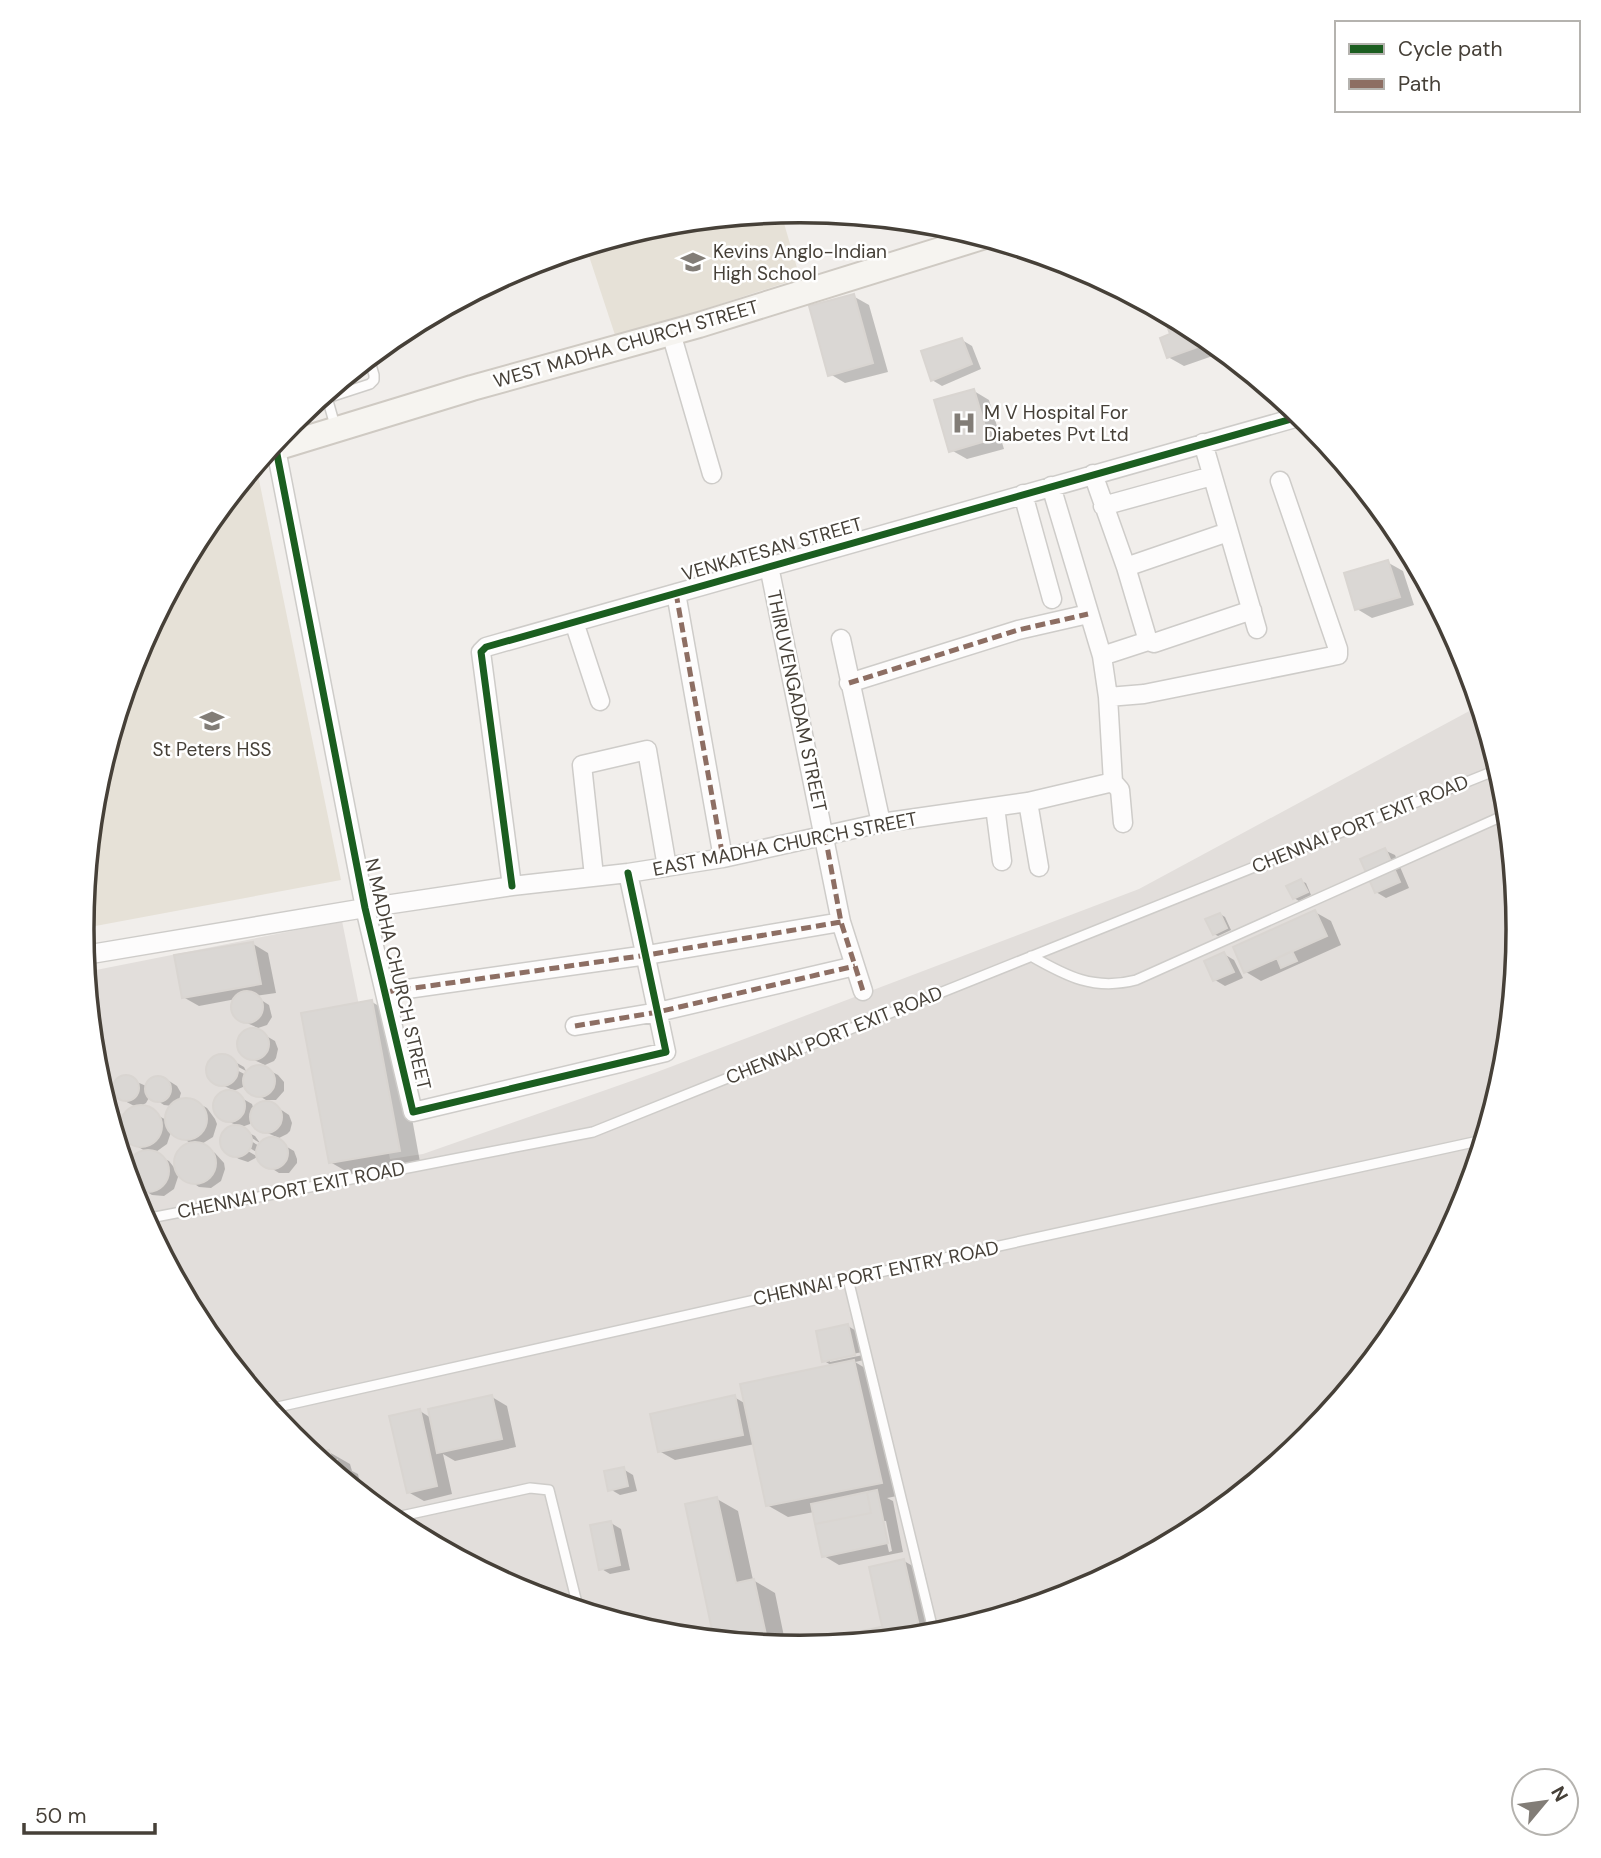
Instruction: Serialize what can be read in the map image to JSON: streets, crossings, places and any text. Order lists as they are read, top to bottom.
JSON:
{
  "streets": {
    "main road": ["WEST MADHA CHURCH STREET"],
    "street": [
      "VENKATESAN STREET",
      "THIRUVENGADAM STREET",
      "EAST MADHA CHURCH STREET",
      "N MADHA CHURCH STREET"
    ],
    "lane": ["CHENNAI PORT EXIT ROAD", "CHENNAI PORT ENTRY ROAD"]
  },
  "crossings": [
    ["VENKATESAN STREET", "THIRUVENGADAM STREET"],
    ["VENKATESAN STREET", "EAST MADHA CHURCH STREET"],
    ["THIRUVENGADAM STREET", "EAST MADHA CHURCH STREET"],
    ["EAST MADHA CHURCH STREET", "N MADHA CHURCH STREET"]
  ],
  "places": {
    "school or university": ["Kevins Anglo-Indian High School", "St Peters HSS"],
    "hospital": ["M V Hospital For Diabetes Pvt Ltd"]
  },
  "legend": ["Cycle path", "Path"],
  "scale_bar": "50 m",
  "north": "top right"
}
